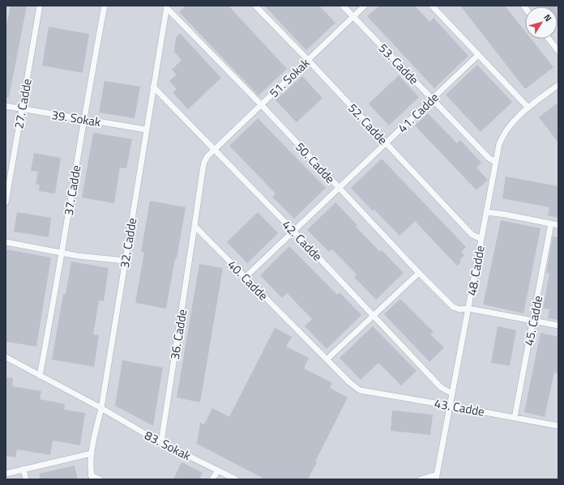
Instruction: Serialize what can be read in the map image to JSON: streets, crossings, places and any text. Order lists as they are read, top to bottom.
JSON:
{
  "streets": {
    "street": [
      "53. Cadde",
      "51. Sokak",
      "27. Cadde",
      "41. Cadde",
      "39. Sokak",
      "52. Cadde",
      "50. Cadde",
      "37. Cadde",
      "42. Cadde",
      "32. Cadde",
      "48. Cadde",
      "40. Cadde",
      "45. Cadde",
      "36. Cadde",
      "43. Cadde",
      "83. Sokak"
    ]
  },
  "crossings": [
    ["53. Cadde", "51. Sokak"],
    ["53. Cadde", "41. Cadde"],
    ["53. Cadde", "48. Cadde"],
    ["51. Sokak", "52. Cadde"],
    ["51. Sokak", "50. Cadde"],
    ["51. Sokak", "42. Cadde"],
    ["27. Cadde", "39. Sokak"],
    ["41. Cadde", "52. Cadde"],
    ["41. Cadde", "50. Cadde"],
    ["41. Cadde", "42. Cadde"],
    ["41. Cadde", "40. Cadde"],
    ["39. Sokak", "37. Cadde"],
    ["39. Sokak", "32. Cadde"],
    ["52. Cadde", "48. Cadde"],
    ["50. Cadde", "32. Cadde"],
    ["50. Cadde", "48. Cadde"],
    ["50. Cadde", "45. Cadde"],
    ["37. Cadde", "83. Sokak"],
    ["42. Cadde", "32. Cadde"],
    ["42. Cadde", "48. Cadde"],
    ["32. Cadde", "83. Sokak"],
    ["48. Cadde", "43. Cadde"],
    ["40. Cadde", "36. Cadde"],
    ["40. Cadde", "43. Cadde"],
    ["45. Cadde", "43. Cadde"],
    ["36. Cadde", "83. Sokak"]
  ],
  "north": "top right"
}
